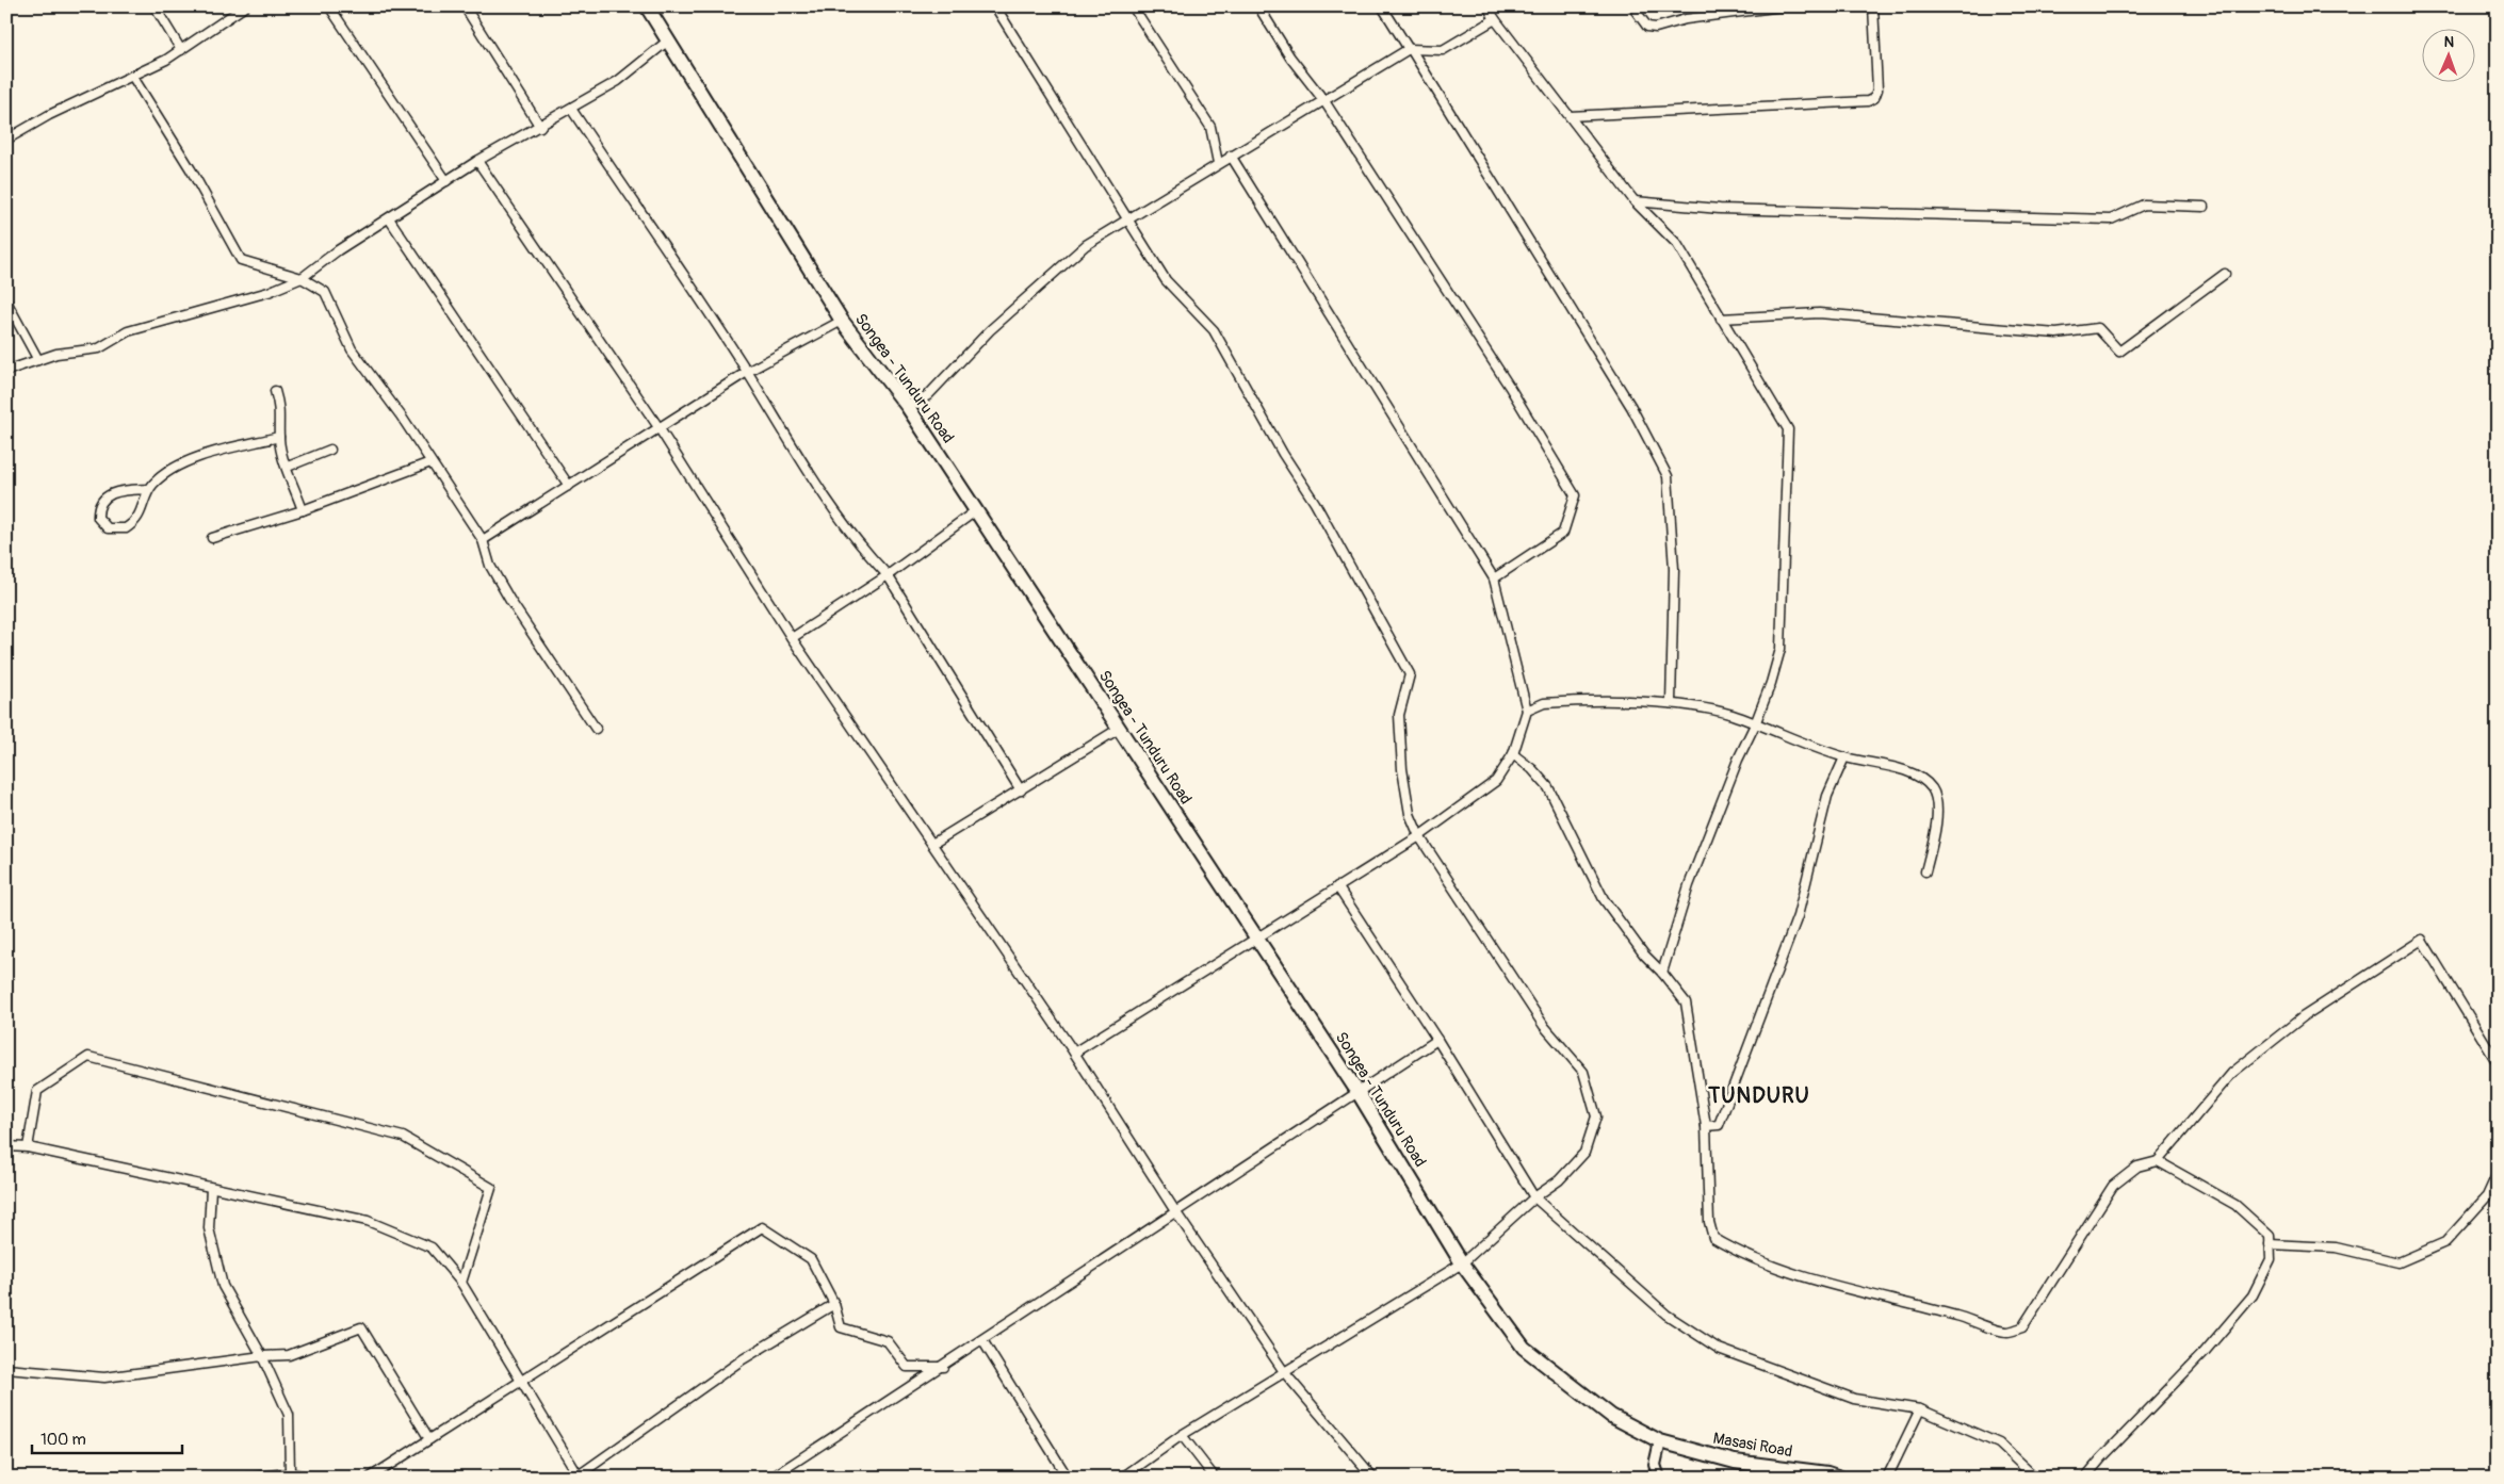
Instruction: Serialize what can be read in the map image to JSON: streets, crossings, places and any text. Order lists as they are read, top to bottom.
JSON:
{
  "streets": {
    "highway": ["Songea - Tunduru Road", "Masasi Road"]
  },
  "crossings": [
    ["Songea - Tunduru Road", "Masasi Road"]
  ],
  "districts": ["TUNDURU"],
  "scale_bar": "100 m",
  "north": "top"
}
